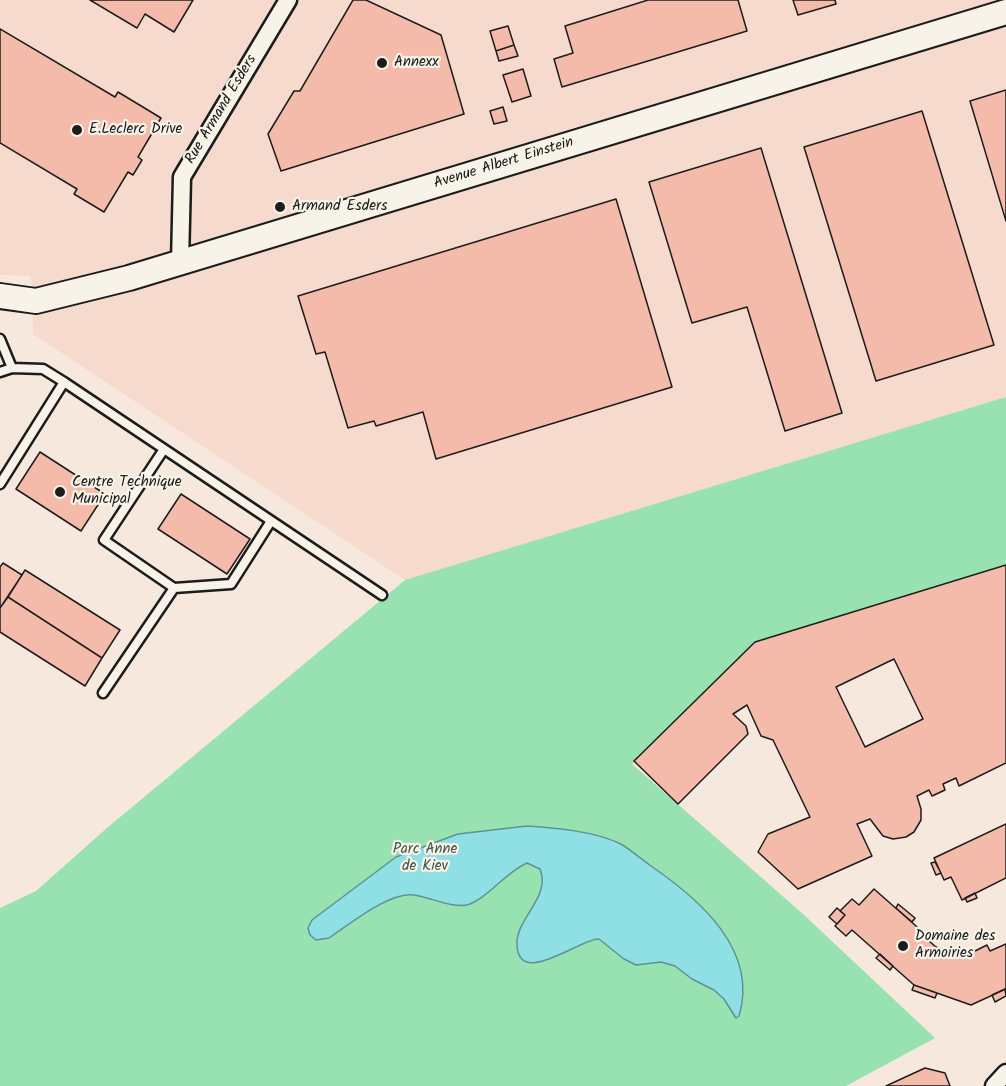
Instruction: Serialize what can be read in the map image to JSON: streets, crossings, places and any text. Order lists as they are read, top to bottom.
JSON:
{
  "streets": {
    "street": ["Rue Armand Esders", "Avenue Albert Einstein"]
  },
  "crossings": [
    ["Rue Armand Esders", "Avenue Albert Einstein"]
  ],
  "parks": ["Parc Anne de Kiev"],
  "places": [
    "Annexx",
    "E.Leclerc Drive",
    "Armand Esders",
    "Centre Technique Municipal",
    "Domaine des Armoiries"
  ]
}
